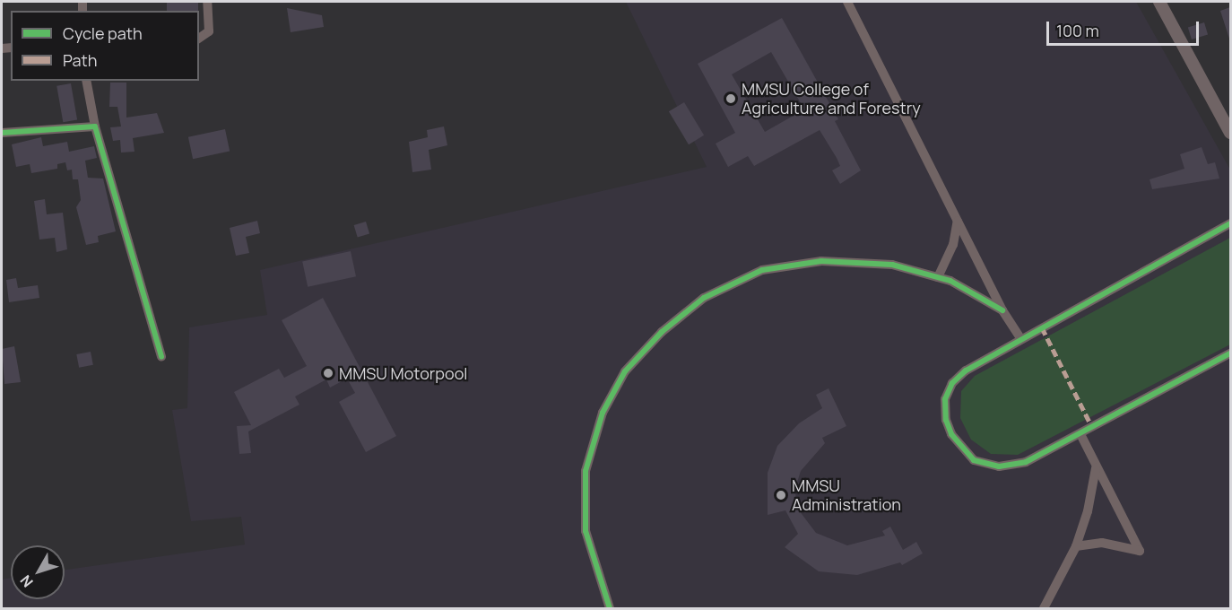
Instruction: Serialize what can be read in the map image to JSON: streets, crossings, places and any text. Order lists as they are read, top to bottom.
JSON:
{
  "places": ["MMSU College of Agriculture and Forestry", "MMSU Motorpool", "MMSU Administration"],
  "legend": ["Cycle path", "Path"],
  "scale_bar": "100 m",
  "north": "bottom left"
}
